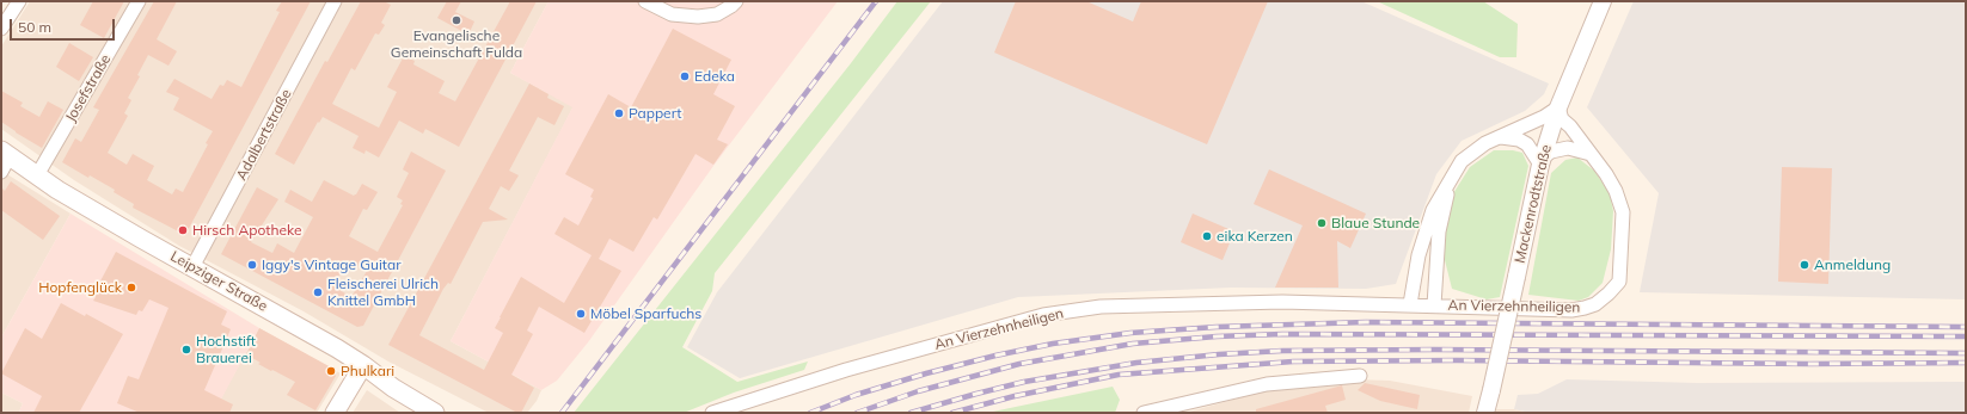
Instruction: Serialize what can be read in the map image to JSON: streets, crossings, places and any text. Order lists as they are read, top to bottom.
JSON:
{
  "streets": {
    "main road": ["Leipziger Straße"],
    "street": [
      "Josefstraße",
      "Adalbertstraße",
      "Mackenrodtstraße",
      "An Vierzehnheiligen"
    ]
  },
  "crossings": [
    ["Josefstraße", "Leipziger Straße"],
    ["Adalbertstraße", "Leipziger Straße"],
    ["Mackenrodtstraße", "An Vierzehnheiligen"]
  ],
  "places": [
    "Evangelische Gemeinschaft Fulda",
    "Edeka",
    "Pappert",
    "Blaue Stunde",
    "Hirsch Apotheke",
    "eika Kerzen",
    "Iggy's Vintage Guitar",
    "Anmeldung",
    "Hopfenglück",
    "Fleischerei Ulrich Knittel GmbH",
    "Möbel Sparfuchs",
    "Hochstift Brauerei",
    "Phulkari"
  ],
  "scale_bar": "50 m"
}
